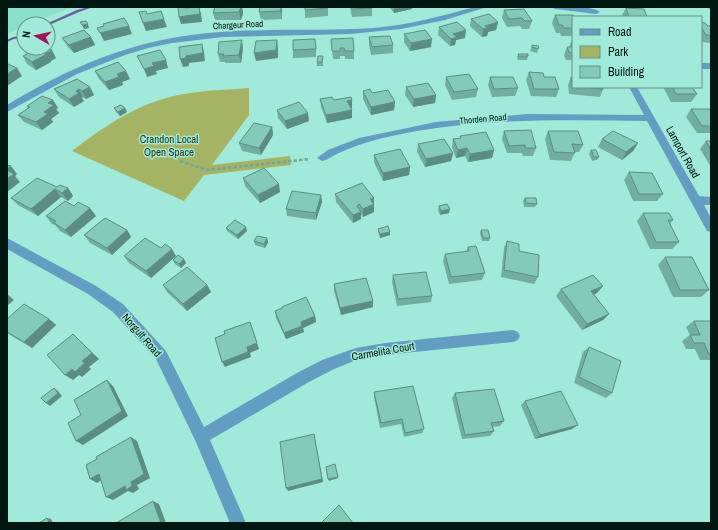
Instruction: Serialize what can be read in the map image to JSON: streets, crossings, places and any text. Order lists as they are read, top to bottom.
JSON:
{
  "streets": {
    "street": [
      "Chargeur Road",
      "Thorden Road",
      "Lamport Road",
      "Norgulf Road",
      "Carmelita Court"
    ]
  },
  "crossings": [
    ["Thorden Road", "Lamport Road"],
    ["Norgulf Road", "Carmelita Court"]
  ],
  "parks": ["Crandon Local Open Space"],
  "legend": ["Road", "Park", "Building"],
  "north": "left"
}
